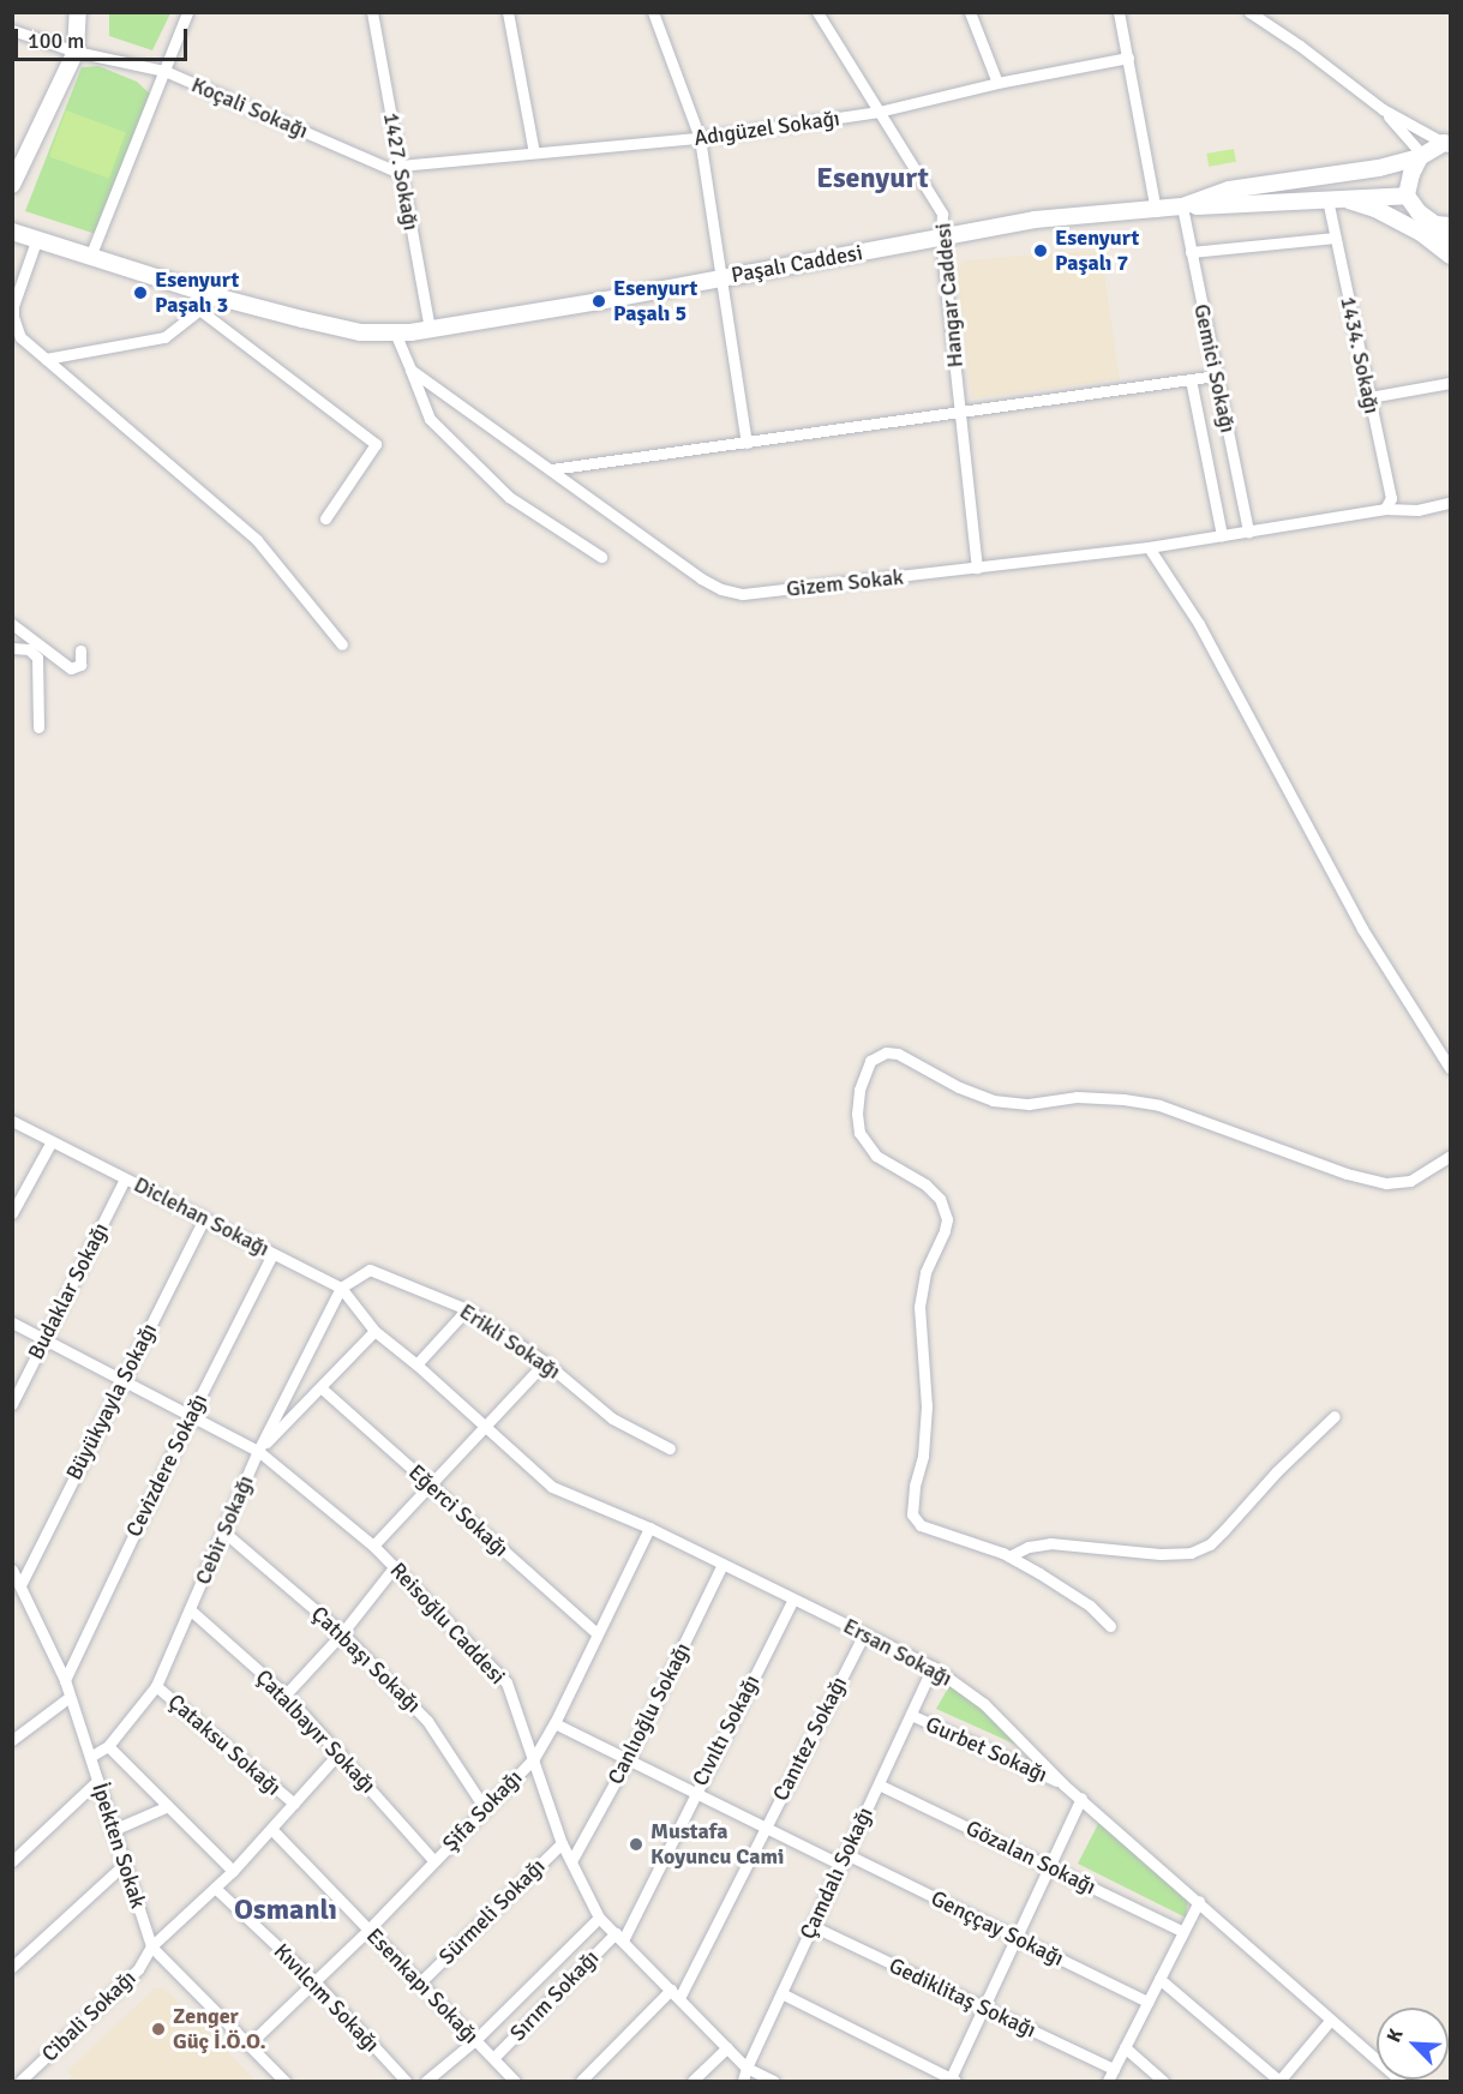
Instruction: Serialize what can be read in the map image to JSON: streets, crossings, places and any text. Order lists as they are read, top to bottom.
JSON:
{
  "streets": {
    "street": [
      "Koçali Sokağı",
      "Adıgüzel Sokağı",
      "1427. Sokağı",
      "Paşalı Caddesi",
      "Hangar Caddesi",
      "1434. Sokağı",
      "Gemici Sokağı",
      "Gizem Sokak",
      "Diclehan Sokağı",
      "Budaklar Sokağı",
      "Erikli Sokağı",
      "Büyükyayla Sokağı",
      "Cevizdere Sokağı",
      "Eğerci Sokağı",
      "Cebir Sokağı",
      "Reisoğlu Caddesi",
      "Ersan Sokağı",
      "Çatıbaşı Sokağı",
      "Canlıoğlu Sokağı",
      "Cıvıltı Sokağı",
      "Çatalbayır Sokağı",
      "Canıtez Sokağı",
      "Çataksu Sokağı",
      "Gurbet Sokağı",
      "Şifa Sokağı",
      "İpekten Sokak",
      "Gözalan Sokağı",
      "Çamdalı Sokağı",
      "Sürmeli Sokağı",
      "Genççay Sokağı",
      "Esenkapı Sokağı",
      "Sırım Sokağı",
      "Kıvılcım Sokağı",
      "Gediklitaş Sokağı",
      "Cibali Sokağı"
    ]
  },
  "crossings": [
    ["Koçali Sokağı", "Adıgüzel Sokağı"],
    ["Koçali Sokağı", "1427. Sokağı"],
    ["Adıgüzel Sokağı", "1427. Sokağı"],
    ["Adıgüzel Sokağı", "Hangar Caddesi"],
    ["1427. Sokağı", "Paşalı Caddesi"],
    ["Paşalı Caddesi", "Hangar Caddesi"],
    ["Paşalı Caddesi", "Gemici Sokağı"],
    ["Hangar Caddesi", "Gizem Sokak"],
    ["1434. Sokağı", "Gizem Sokak"],
    ["Gemici Sokağı", "Gizem Sokak"],
    ["Diclehan Sokağı", "Budaklar Sokağı"],
    ["Diclehan Sokağı", "Erikli Sokağı"],
    ["Diclehan Sokağı", "Büyükyayla Sokağı"],
    ["Diclehan Sokağı", "Cevizdere Sokağı"],
    ["Diclehan Sokağı", "Cebir Sokağı"],
    ["Diclehan Sokağı", "Ersan Sokağı"],
    ["Budaklar Sokağı", "Reisoğlu Caddesi"],
    ["Erikli Sokağı", "Cebir Sokağı"],
    ["Büyükyayla Sokağı", "Reisoğlu Caddesi"],
    ["Büyükyayla Sokağı", "İpekten Sokak"],
    ["Cevizdere Sokağı", "Reisoğlu Caddesi"],
    ["Cevizdere Sokağı", "İpekten Sokak"],
    ["Eğerci Sokağı", "Şifa Sokağı"],
    ["Cebir Sokağı", "Reisoğlu Caddesi"],
    ["Cebir Sokağı", "Çatıbaşı Sokağı"],
    ["Cebir Sokağı", "Çatalbayır Sokağı"],
    ["Cebir Sokağı", "Çataksu Sokağı"],
    ["Cebir Sokağı", "İpekten Sokak"],
    ["Reisoğlu Caddesi", "Canlıoğlu Sokağı"],
    ["Reisoğlu Caddesi", "Cıvıltı Sokağı"],
    ["Reisoğlu Caddesi", "Canıtez Sokağı"],
    ["Reisoğlu Caddesi", "Şifa Sokağı"],
    ["Reisoğlu Caddesi", "Çamdalı Sokağı"],
    ["Reisoğlu Caddesi", "Sürmeli Sokağı"],
    ["Reisoğlu Caddesi", "Sırım Sokağı"],
    ["Ersan Sokağı", "Canlıoğlu Sokağı"],
    ["Ersan Sokağı", "Cıvıltı Sokağı"],
    ["Ersan Sokağı", "Canıtez Sokağı"],
    ["Ersan Sokağı", "Gurbet Sokağı"],
    ["Ersan Sokağı", "Şifa Sokağı"],
    ["Ersan Sokağı", "Çamdalı Sokağı"],
    ["Çatıbaşı Sokağı", "Şifa Sokağı"],
    ["Canlıoğlu Sokağı", "Genççay Sokağı"],
    ["Cıvıltı Sokağı", "Genççay Sokağı"],
    ["Cıvıltı Sokağı", "Sırım Sokağı"],
    ["Çatalbayır Sokağı", "Şifa Sokağı"],
    ["Çatalbayır Sokağı", "Cibali Sokağı"],
    ["Canıtez Sokağı", "Genççay Sokağı"],
    ["Çataksu Sokağı", "Cibali Sokağı"],
    ["Gurbet Sokağı", "Çamdalı Sokağı"],
    ["Şifa Sokağı", "İpekten Sokak"],
    ["Şifa Sokağı", "Genççay Sokağı"],
    ["Şifa Sokağı", "Esenkapı Sokağı"],
    ["Şifa Sokağı", "Kıvılcım Sokağı"],
    ["İpekten Sokak", "Cibali Sokağı"],
    ["Gözalan Sokağı", "Çamdalı Sokağı"],
    ["Çamdalı Sokağı", "Genççay Sokağı"],
    ["Çamdalı Sokağı", "Gediklitaş Sokağı"],
    ["Sürmeli Sokağı", "Esenkapı Sokağı"],
    ["Esenkapı Sokağı", "Sırım Sokağı"],
    ["Esenkapı Sokağı", "Cibali Sokağı"],
    ["Kıvılcım Sokağı", "Cibali Sokağı"]
  ],
  "districts": ["Esenyurt", "Osmanlı"],
  "places": [
    "Esenyurt Paşalı 7",
    "Esenyurt Paşalı 3",
    "Esenyurt Paşalı 5",
    "Mustafa Koyuncu Cami",
    "Zenger Güç İ.Ö.O."
  ],
  "scale_bar": "100 m",
  "north": "top left"
}
